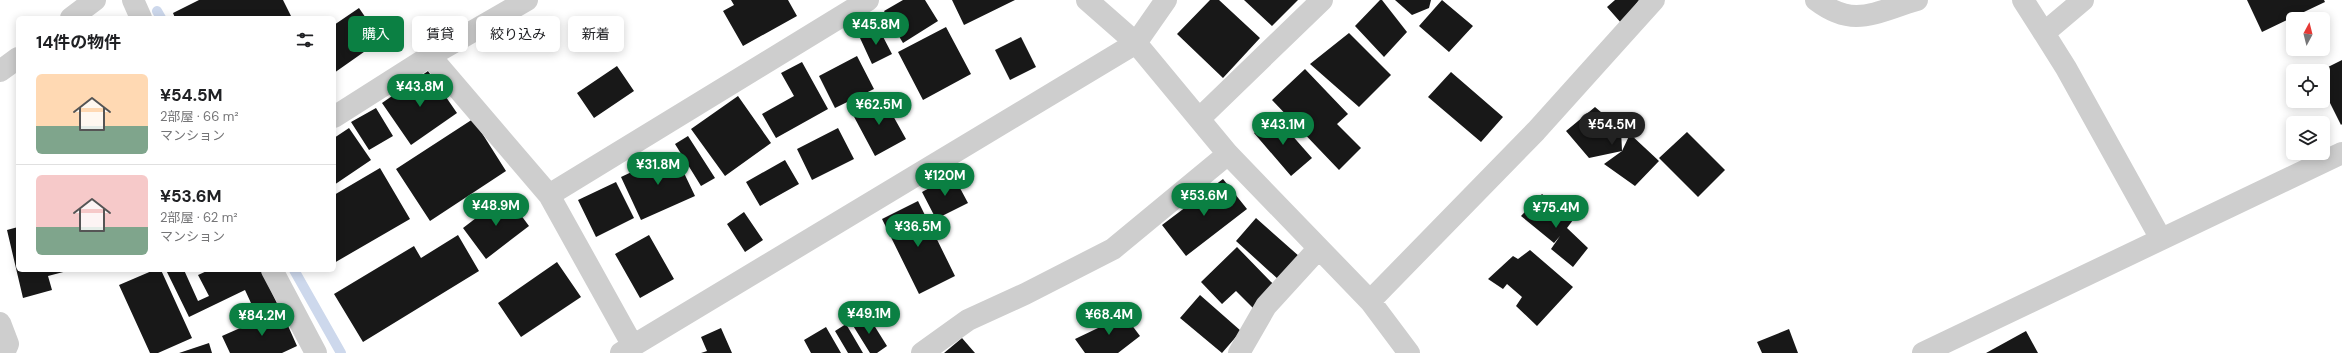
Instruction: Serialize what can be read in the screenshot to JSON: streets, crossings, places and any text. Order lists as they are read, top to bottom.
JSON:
{
  "north": "top",
  "page": {
    "price": [
      "¥45.8M",
      "¥43.8M",
      "¥62.5M",
      "¥43.1M",
      "¥54.5M",
      "¥31.8M",
      "¥120M",
      "¥53.6M",
      "¥48.9M",
      "¥75.4M",
      "¥36.5M",
      "¥49.1M",
      "¥68.4M",
      "¥84.2M"
    ],
    "chip": [
      "購入",
      "賃貸",
      "絞り込み",
      "新着"
    ],
    "heading": "14件の物件",
    "list": [
      {
        "name": "¥54.5M",
        "note": "2部屋 · 66 m² · マンション"
      },
      {
        "name": "¥53.6M",
        "note": "2部屋 · 62 m² · マンション"
      }
    ]
  }
}
